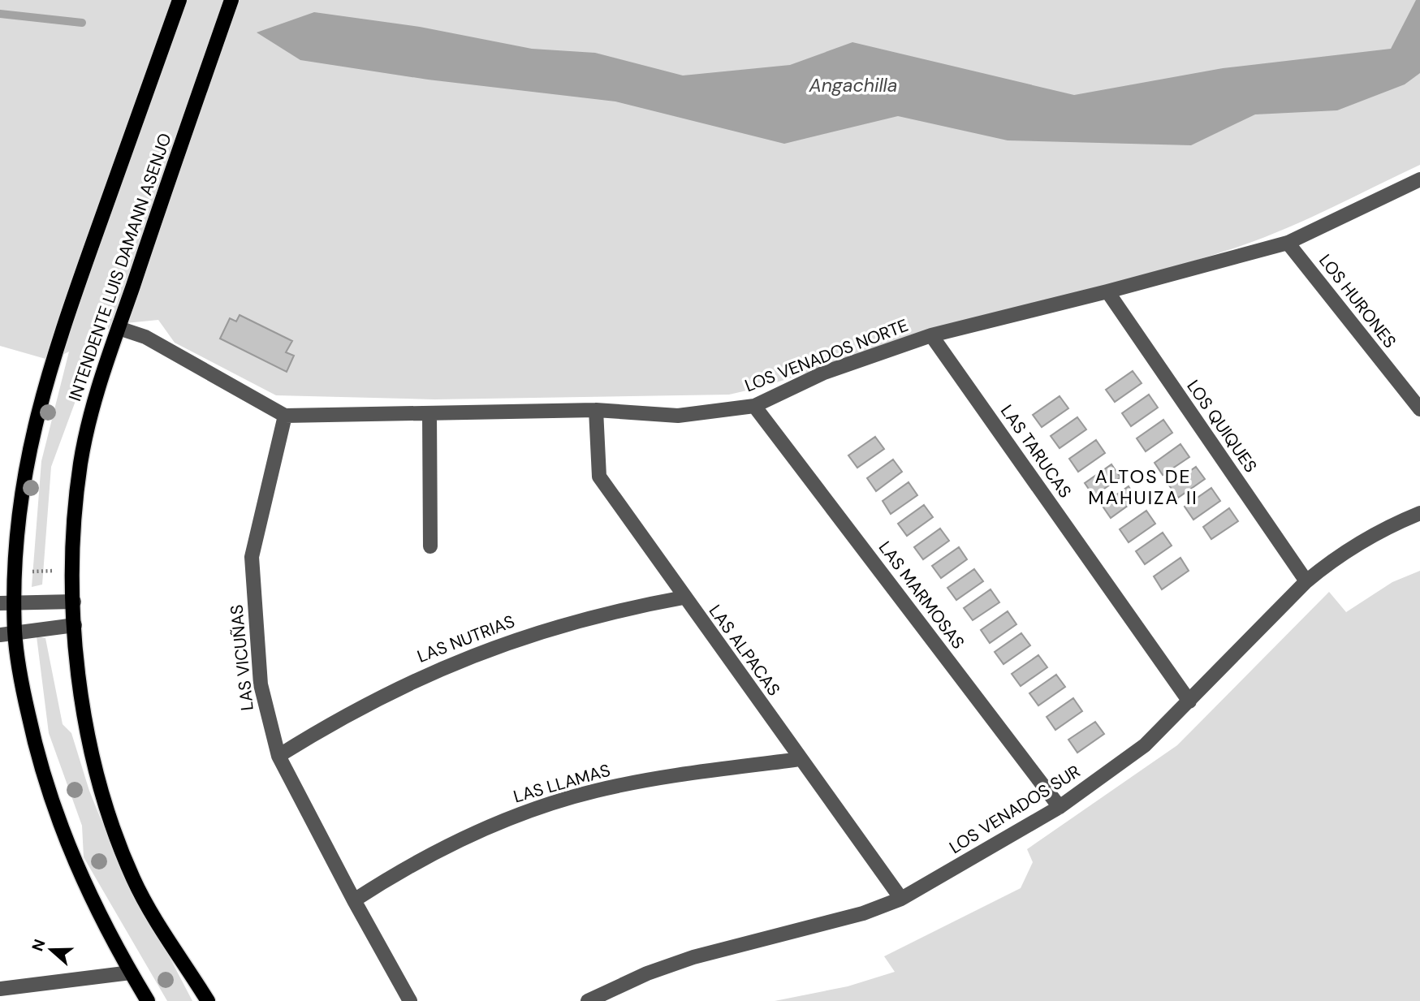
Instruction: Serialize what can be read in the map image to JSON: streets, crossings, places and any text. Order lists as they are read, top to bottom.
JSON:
{
  "streets": {
    "main road": ["INTENDENTE LUIS DAMANN ASENJO"],
    "street": [
      "LOS HURONES",
      "LOS VENADOS NORTE",
      "LOS QUIQUES",
      "LAS TARUCAS",
      "LAS MARMOSAS",
      "LAS NUTRIAS",
      "LAS ALPACAS",
      "LAS VICUÑAS",
      "LAS LLAMAS",
      "LOS VENADOS SUR"
    ]
  },
  "crossings": [
    ["LOS HURONES", "LOS VENADOS NORTE"],
    ["LOS VENADOS NORTE", "LOS QUIQUES"],
    ["LOS VENADOS NORTE", "LAS TARUCAS"],
    ["LOS VENADOS NORTE", "LAS MARMOSAS"],
    ["LOS VENADOS NORTE", "LAS ALPACAS"],
    ["LOS VENADOS NORTE", "LAS VICUÑAS"],
    ["LOS QUIQUES", "LOS VENADOS SUR"],
    ["LAS TARUCAS", "LOS VENADOS SUR"],
    ["LAS MARMOSAS", "LOS VENADOS SUR"],
    ["LAS NUTRIAS", "LAS ALPACAS"],
    ["LAS NUTRIAS", "LAS VICUÑAS"],
    ["LAS ALPACAS", "LAS LLAMAS"],
    ["LAS ALPACAS", "LOS VENADOS SUR"],
    ["LAS VICUÑAS", "LAS LLAMAS"]
  ],
  "districts": ["ALTOS DE MAHUIZA II"],
  "water": ["Angachilla"],
  "north": "left"
}
